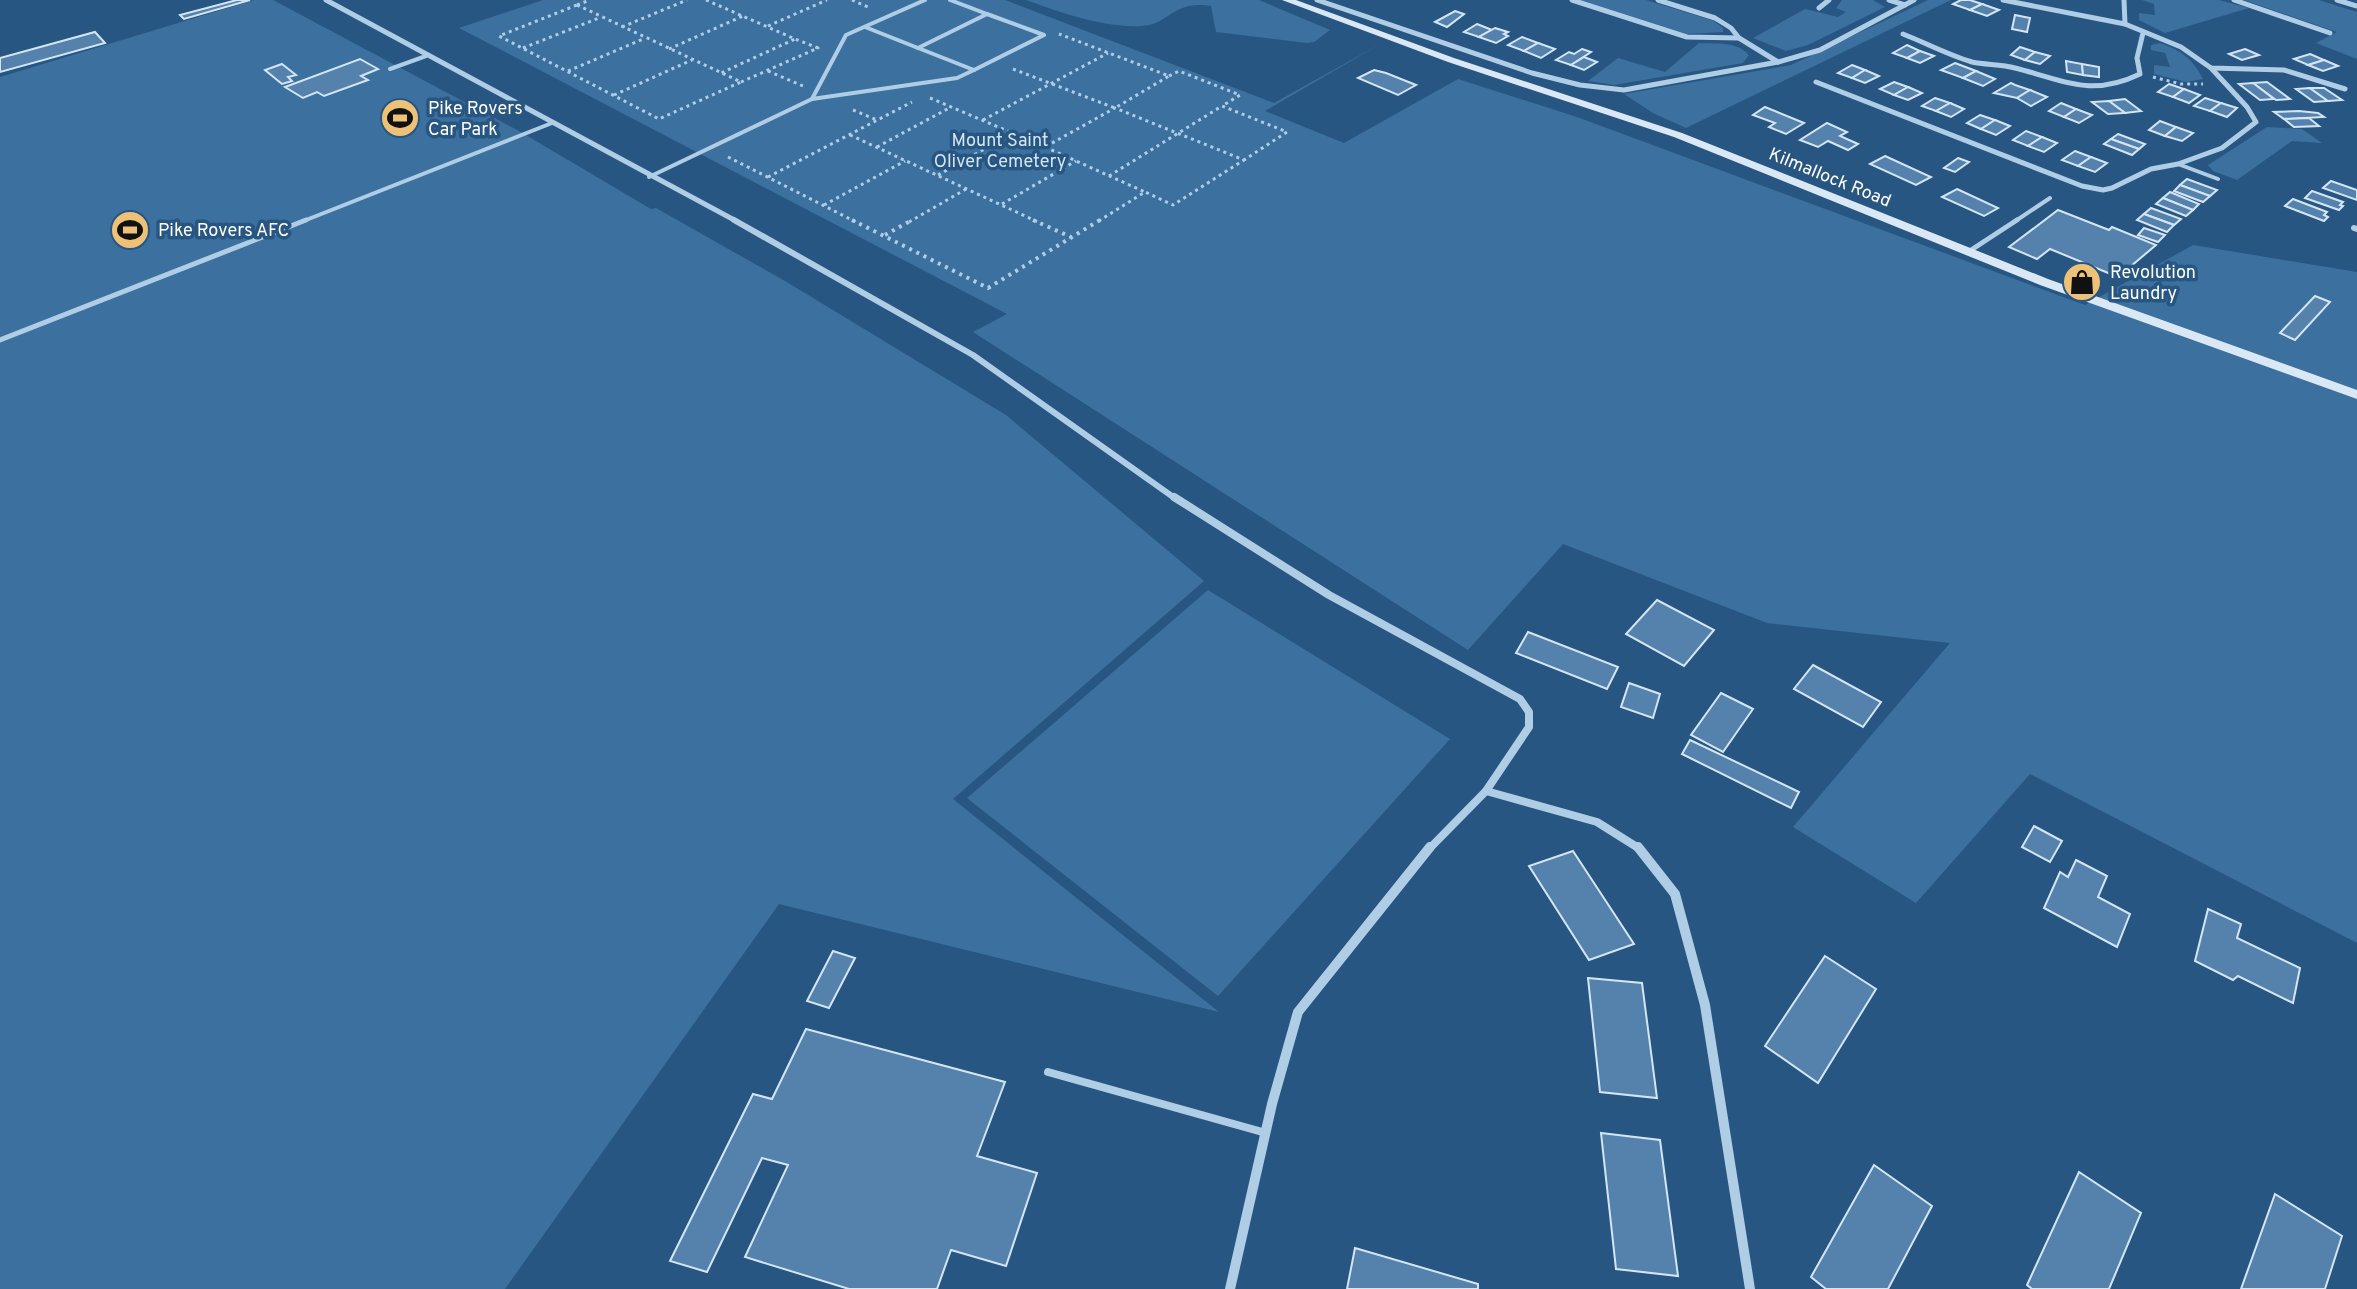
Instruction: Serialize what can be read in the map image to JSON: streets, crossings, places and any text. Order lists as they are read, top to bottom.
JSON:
{
  "streets": {
    "main road": ["Kilmallock Road"]
  },
  "parks": ["Mount Saint Oliver Cemetery"],
  "places": {
    "sports": ["Pike Rovers Car Park", "Pike Rovers AFC"],
    "shop": ["Revolution Laundry"]
  }
}
